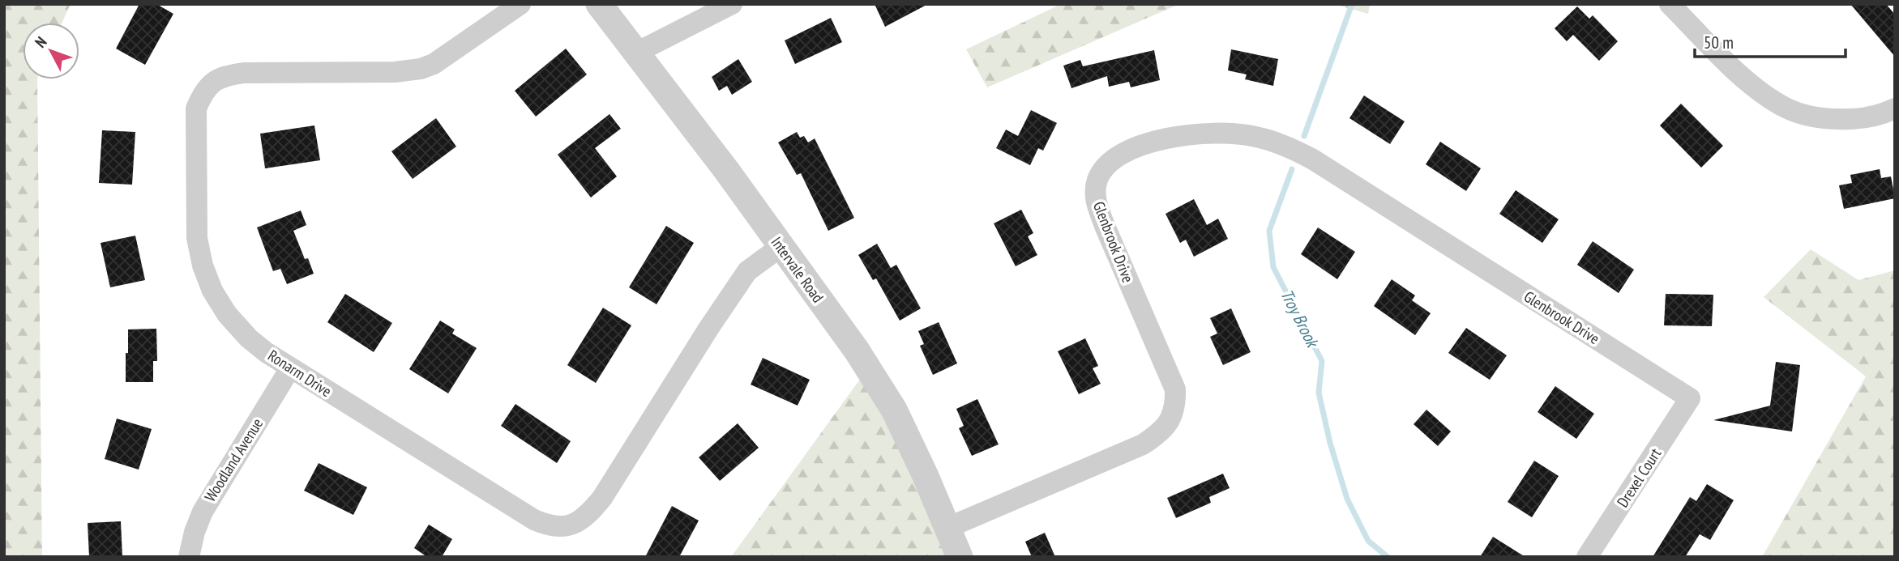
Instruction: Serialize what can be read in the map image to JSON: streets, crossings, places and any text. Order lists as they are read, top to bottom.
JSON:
{
  "streets": {
    "street": [
      "Glenbrook Drive",
      "Intervale Road",
      "Ronarm Drive",
      "Woodland Avenue",
      "Drexel Court"
    ]
  },
  "crossings": [
    ["Glenbrook Drive", "Intervale Road"],
    ["Glenbrook Drive", "Drexel Court"],
    ["Intervale Road", "Ronarm Drive"],
    ["Ronarm Drive", "Woodland Avenue"]
  ],
  "water": ["Troy Brook"],
  "scale_bar": "50 m",
  "north": "top left"
}
